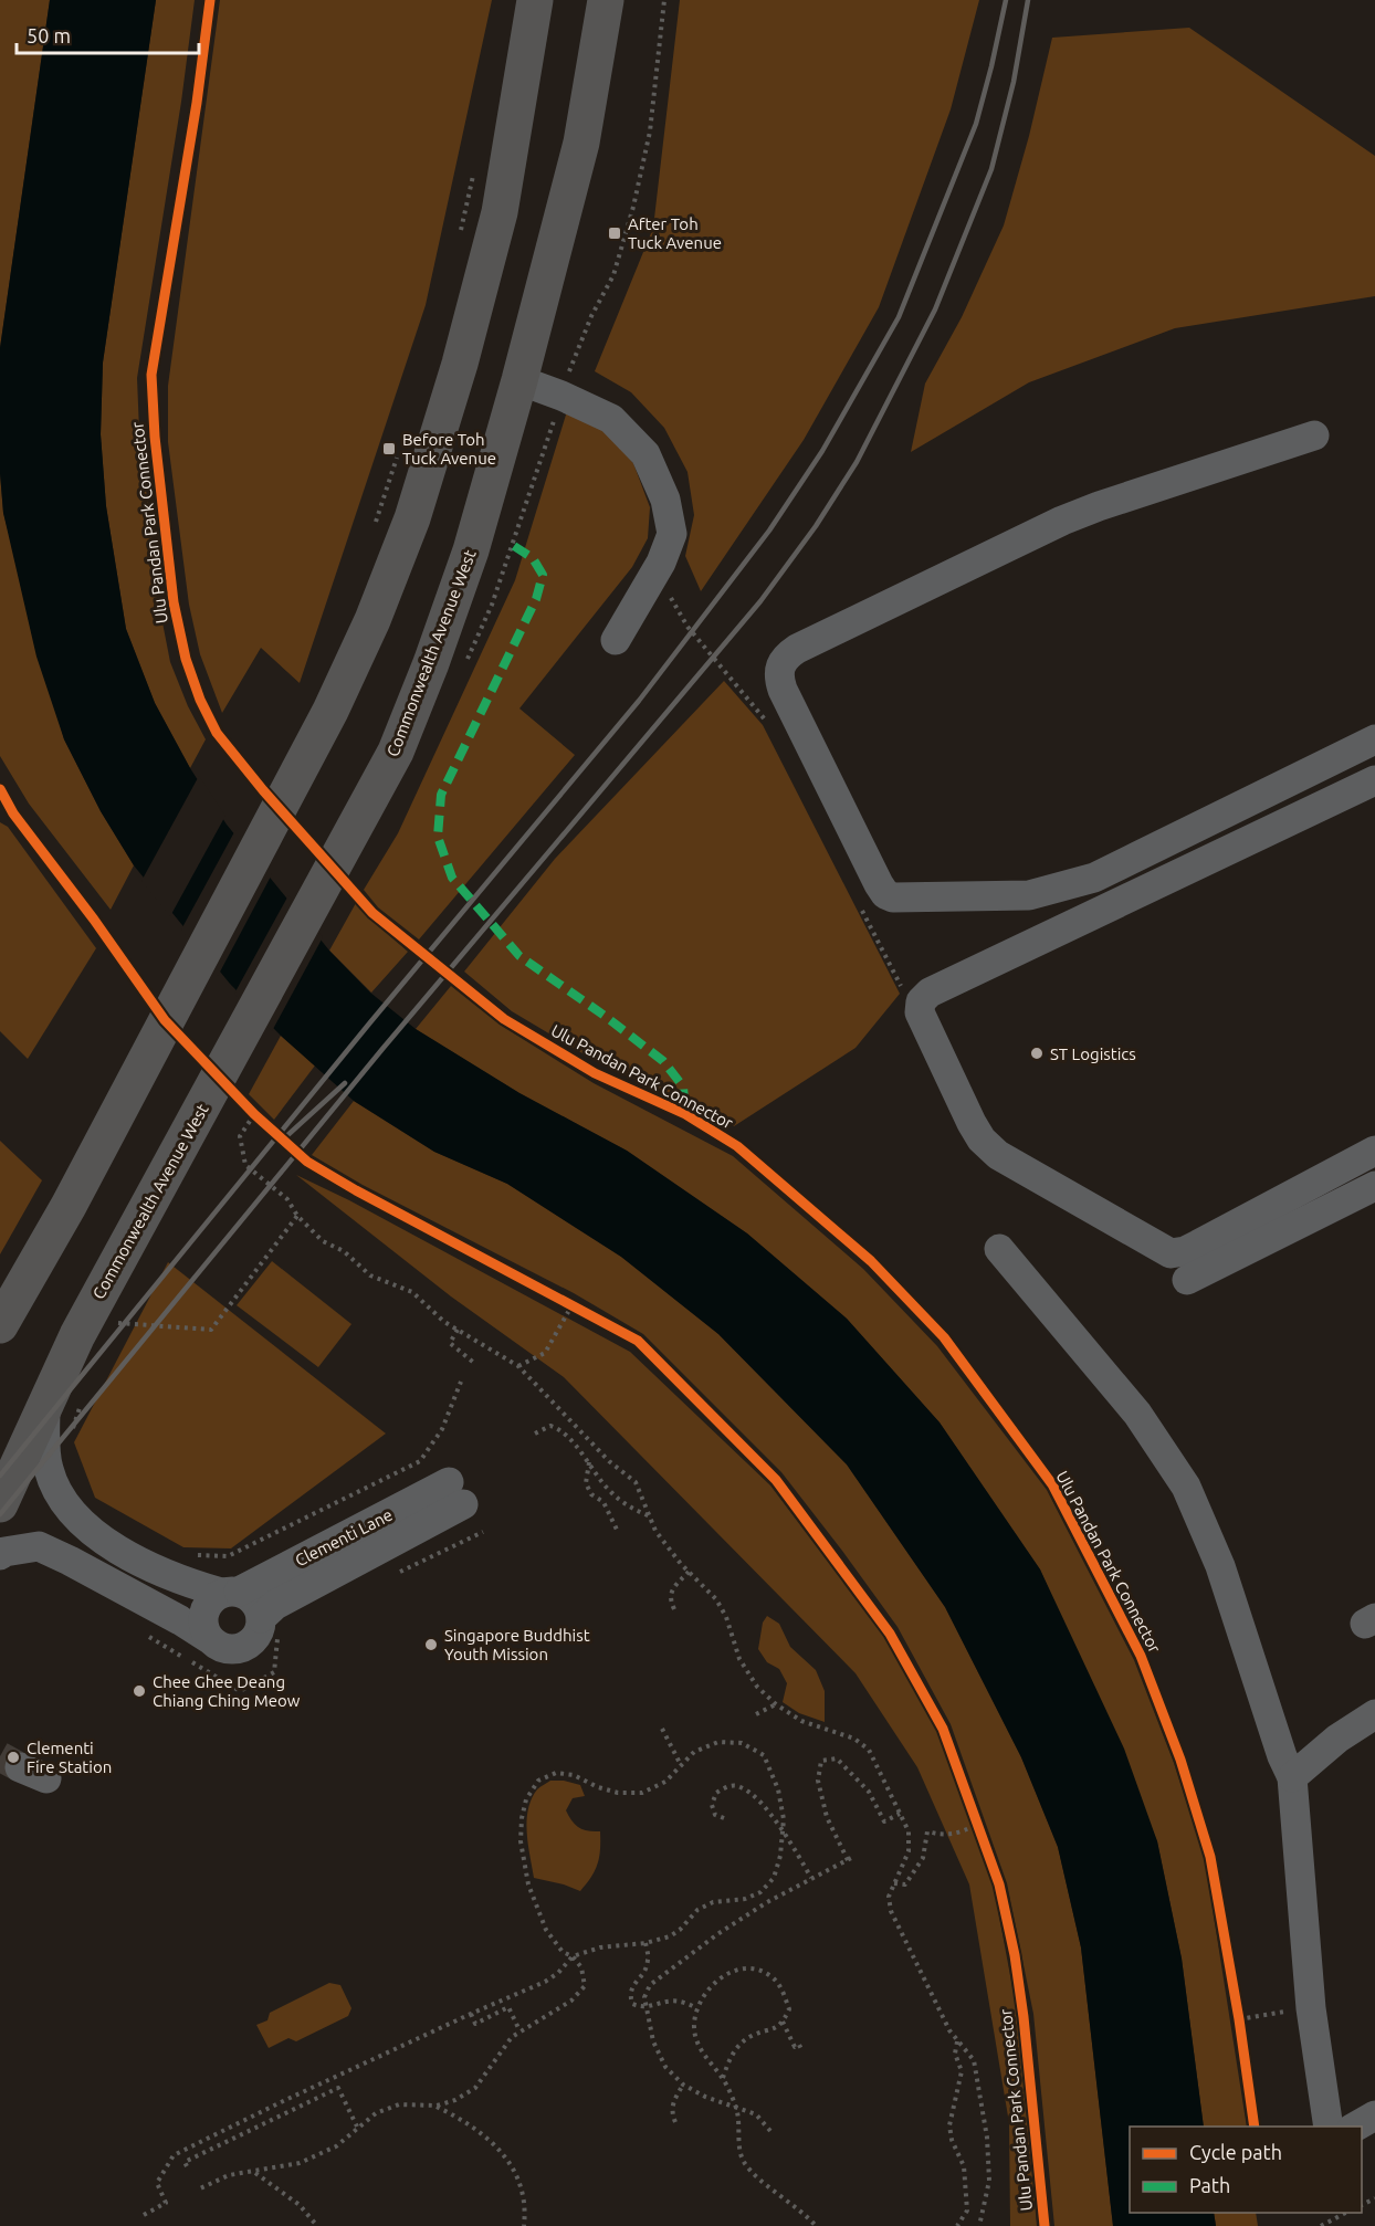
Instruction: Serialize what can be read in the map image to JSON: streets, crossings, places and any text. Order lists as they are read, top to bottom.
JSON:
{
  "streets": {
    "main road": ["Commonwealth Avenue West"],
    "street": ["Clementi Lane"],
    "cycle path": ["Ulu Pandan Park Connector"]
  },
  "places": {
    "transit": ["After Toh Tuck Avenue", "Before Toh Tuck Avenue"],
    "other": [
      "ST Logistics",
      "Singapore Buddhist Youth Mission",
      "Chee Ghee Deang Chiang Ching Meow",
      "Clementi Fire Station"
    ]
  },
  "legend": ["Cycle path", "Path"],
  "scale_bar": "50 m"
}
